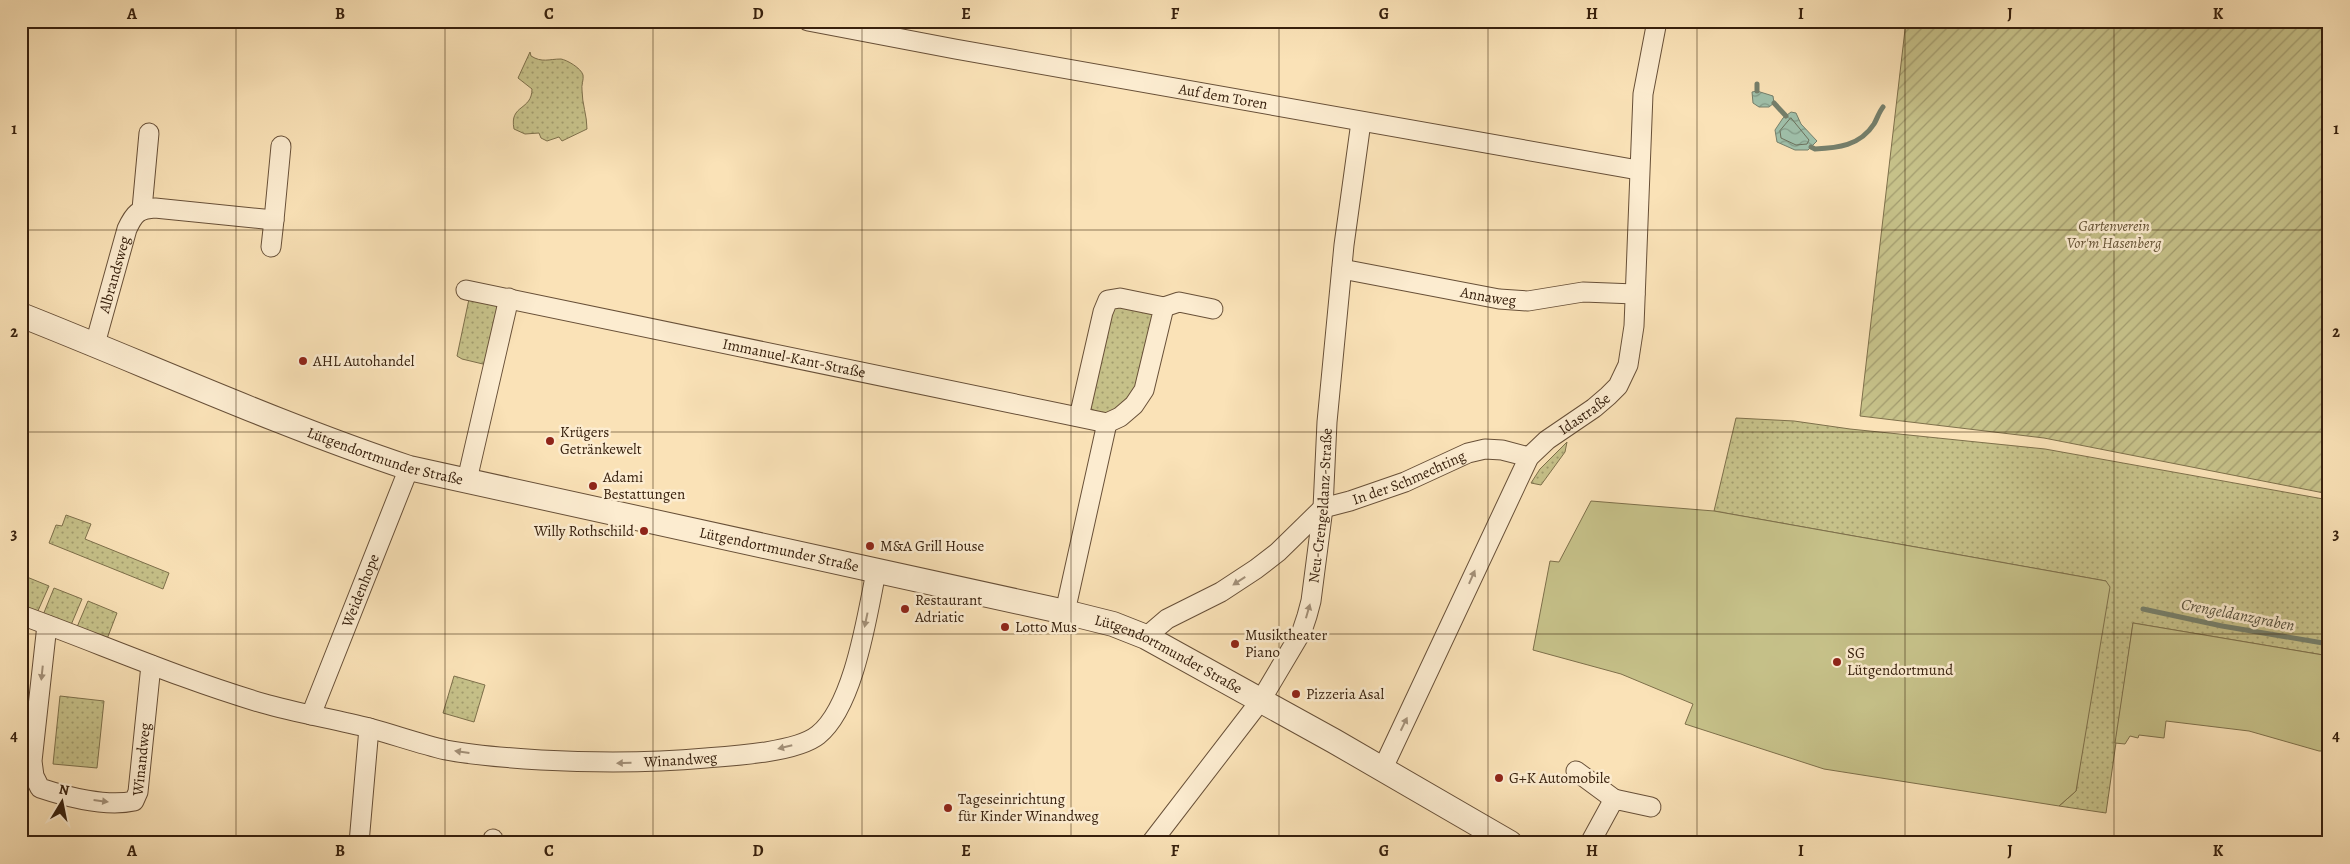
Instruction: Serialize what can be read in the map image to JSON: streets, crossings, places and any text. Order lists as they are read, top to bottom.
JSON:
{
  "streets": {
    "street": [
      "Auf dem Toren",
      "Albrandsweg",
      "Annaweg",
      "Immanuel-Kant-Straße",
      "Idastraße",
      "Lütgendortmunder Straße",
      "In der Schmechting",
      "Neu-Crengeldanz-Straße",
      "Weidenhope",
      "Winandweg"
    ]
  },
  "crossings": [
    ["Auf dem Toren", "Idastraße"],
    ["Auf dem Toren", "Neu-Crengeldanz-Straße"],
    ["Albrandsweg", "Lütgendortmunder Straße"],
    ["Annaweg", "Idastraße"],
    ["Annaweg", "Neu-Crengeldanz-Straße"],
    ["Idastraße", "Lütgendortmunder Straße"],
    ["Idastraße", "In der Schmechting"],
    ["Lütgendortmunder Straße", "In der Schmechting"],
    ["Lütgendortmunder Straße", "Neu-Crengeldanz-Straße"],
    ["Lütgendortmunder Straße", "Weidenhope"],
    ["Lütgendortmunder Straße", "Winandweg"],
    ["In der Schmechting", "Neu-Crengeldanz-Straße"],
    ["Weidenhope", "Winandweg"]
  ],
  "one_way": ["Idastraße", "In der Schmechting"],
  "water": ["Crengeldanzgraben"],
  "parks": ["Gartenverein Vor'm Hasenberg"],
  "places": [
    "AHL Autohandel",
    "Krügers Getränkewelt",
    "Adami Bestattungen",
    "Willy Rothschild",
    "M&A Grill House",
    "Restaurant Adriatic",
    "Lotto Mus",
    "Musiktheater Piano",
    "SG Lütgendortmund",
    "Pizzeria Asal",
    "G+K Automobile",
    "Tageseinrichtung für Kinder Winandweg"
  ],
  "north": "top",
  "grid": {
    "columns": [
      "A",
      "B",
      "C",
      "D",
      "E",
      "F",
      "G",
      "H",
      "I",
      "J",
      "K"
    ],
    "rows": [
      "1",
      "2",
      "3",
      "4"
    ]
  }
}
